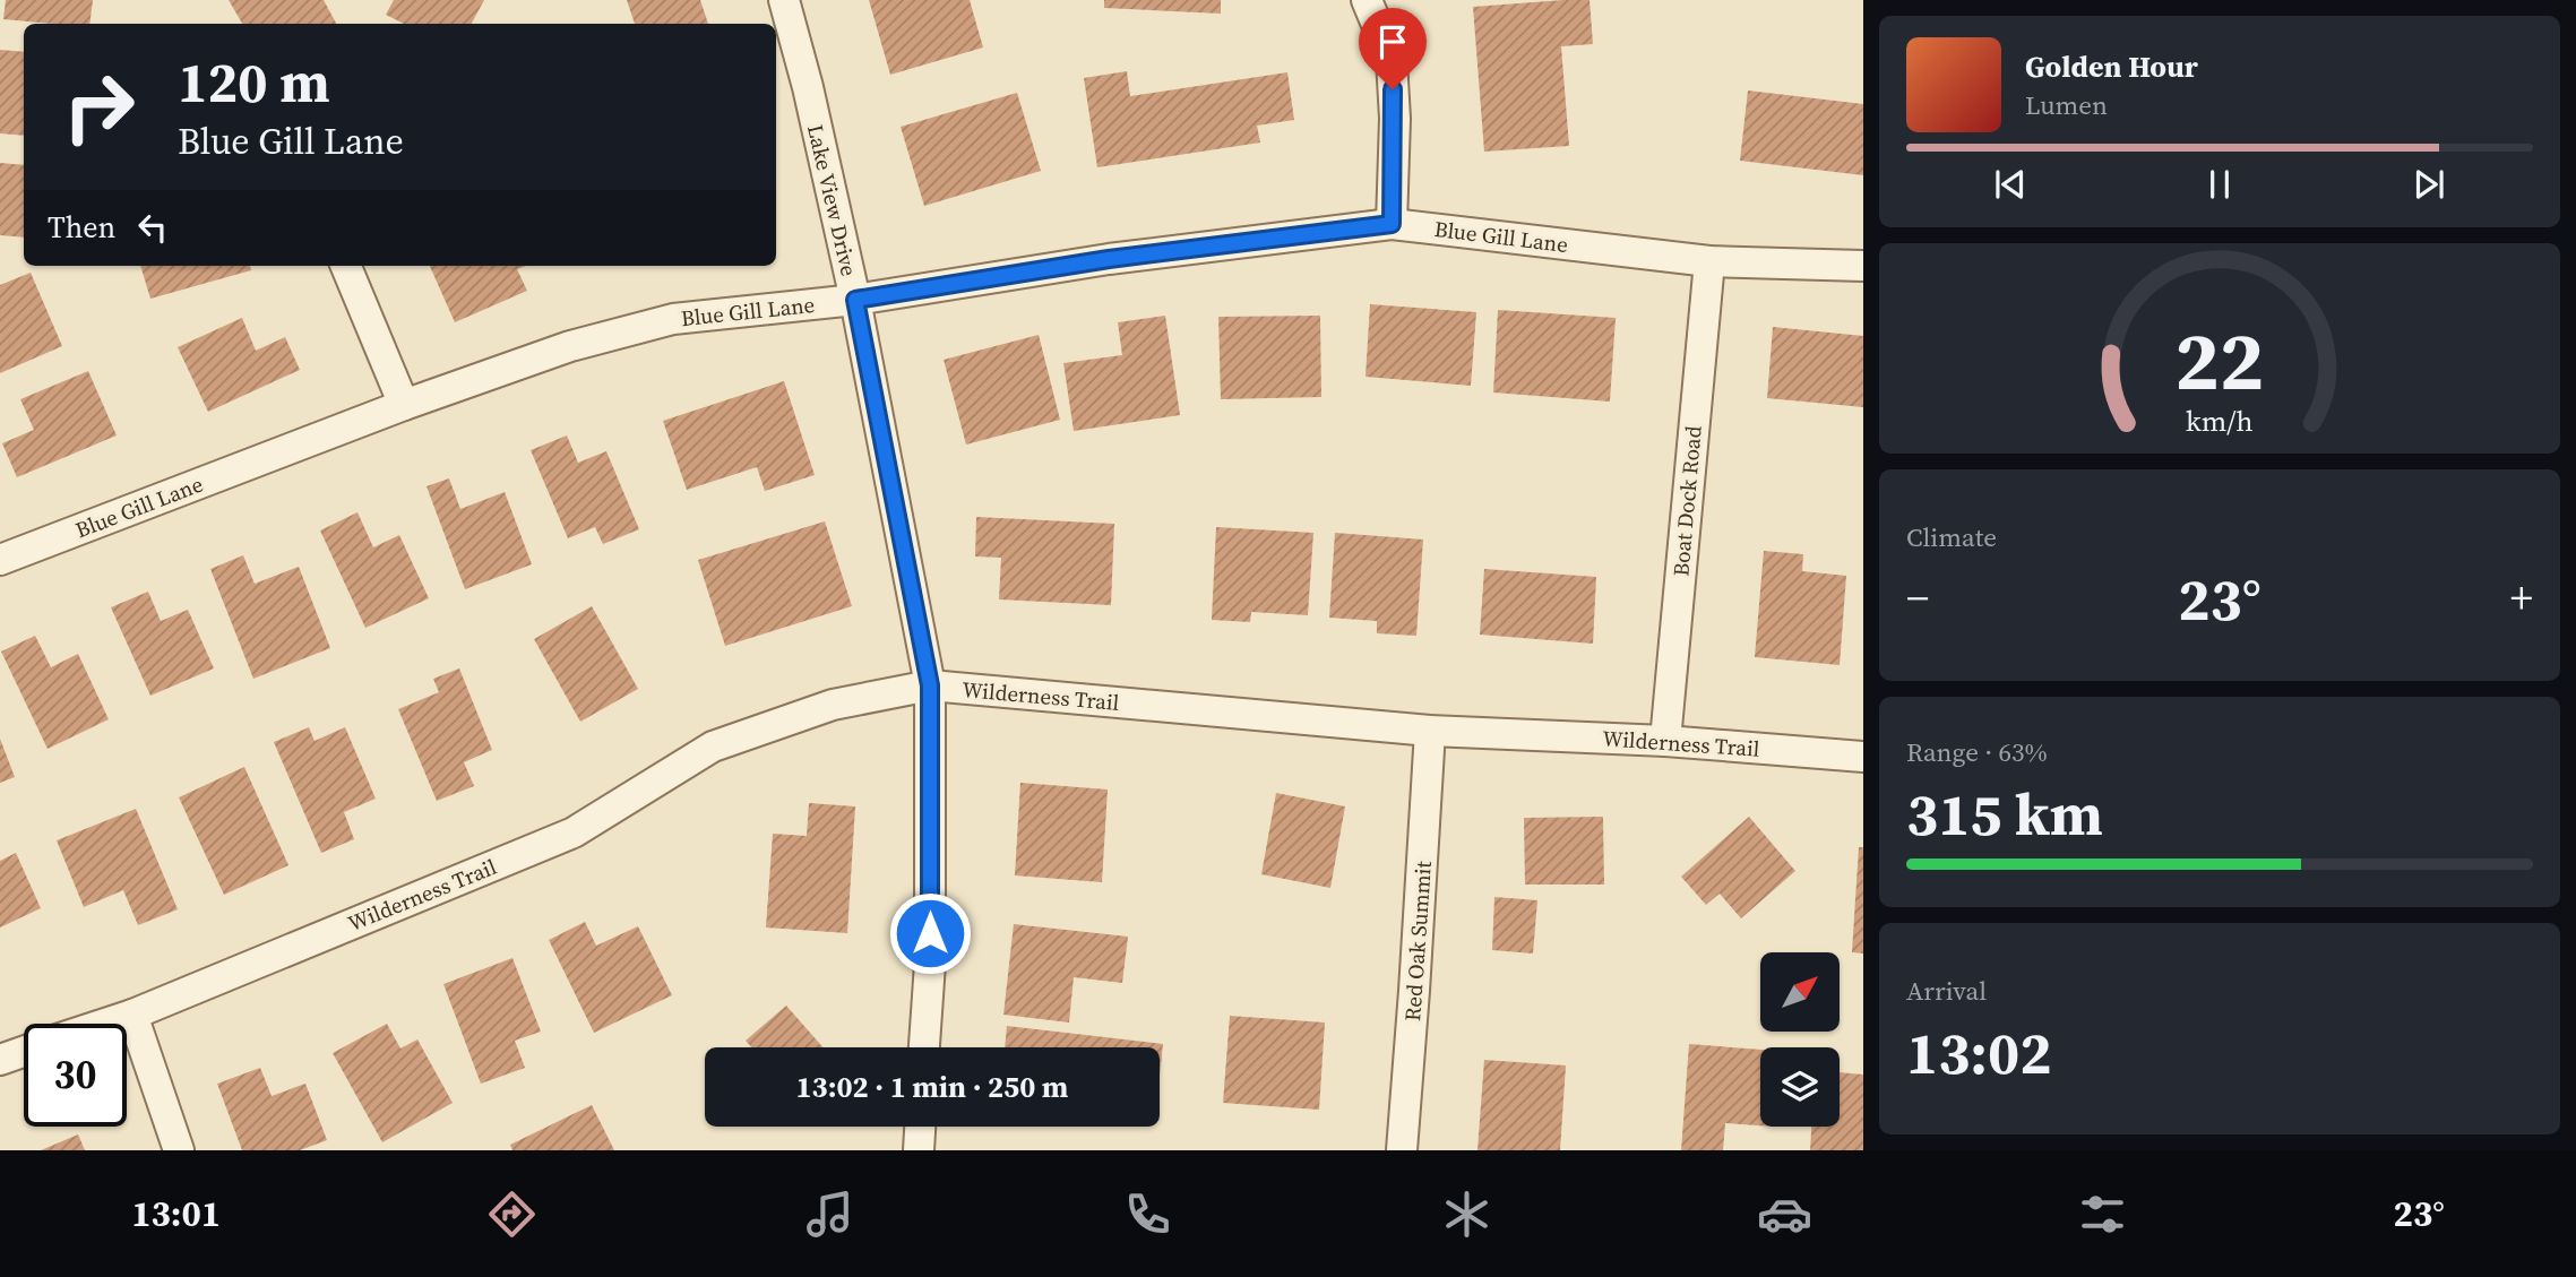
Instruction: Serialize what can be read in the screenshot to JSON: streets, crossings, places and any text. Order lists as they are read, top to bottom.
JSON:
{
  "streets": {
    "street": [
      "Lake View Drive",
      "Blue Gill Lane",
      "Boat Dock Road",
      "Wilderness Trail",
      "Red Oak Summit"
    ]
  },
  "crossings": [
    ["Lake View Drive", "Blue Gill Lane"],
    ["Lake View Drive", "Wilderness Trail"],
    ["Blue Gill Lane", "Boat Dock Road"],
    ["Boat Dock Road", "Wilderness Trail"],
    ["Wilderness Trail", "Red Oak Summit"]
  ],
  "north": "top right",
  "page": {
    "turn": ["120 m", "Blue Gill Lane"],
    "song": ["Golden Hour", "Lumen"],
    "then": "Then",
    "tile": [
      "Climate",
      ["Range · 63%", "315 km"],
      ["Arrival", "13:02"]
    ],
    "heat": ["−", "23°", "+"],
    "limit": "30",
    "trip": "13:02 · 1 min · 250 m",
    "tabs": ["13:01", "23°"],
    "gauge": ["22", "km/h"]
  }
}
